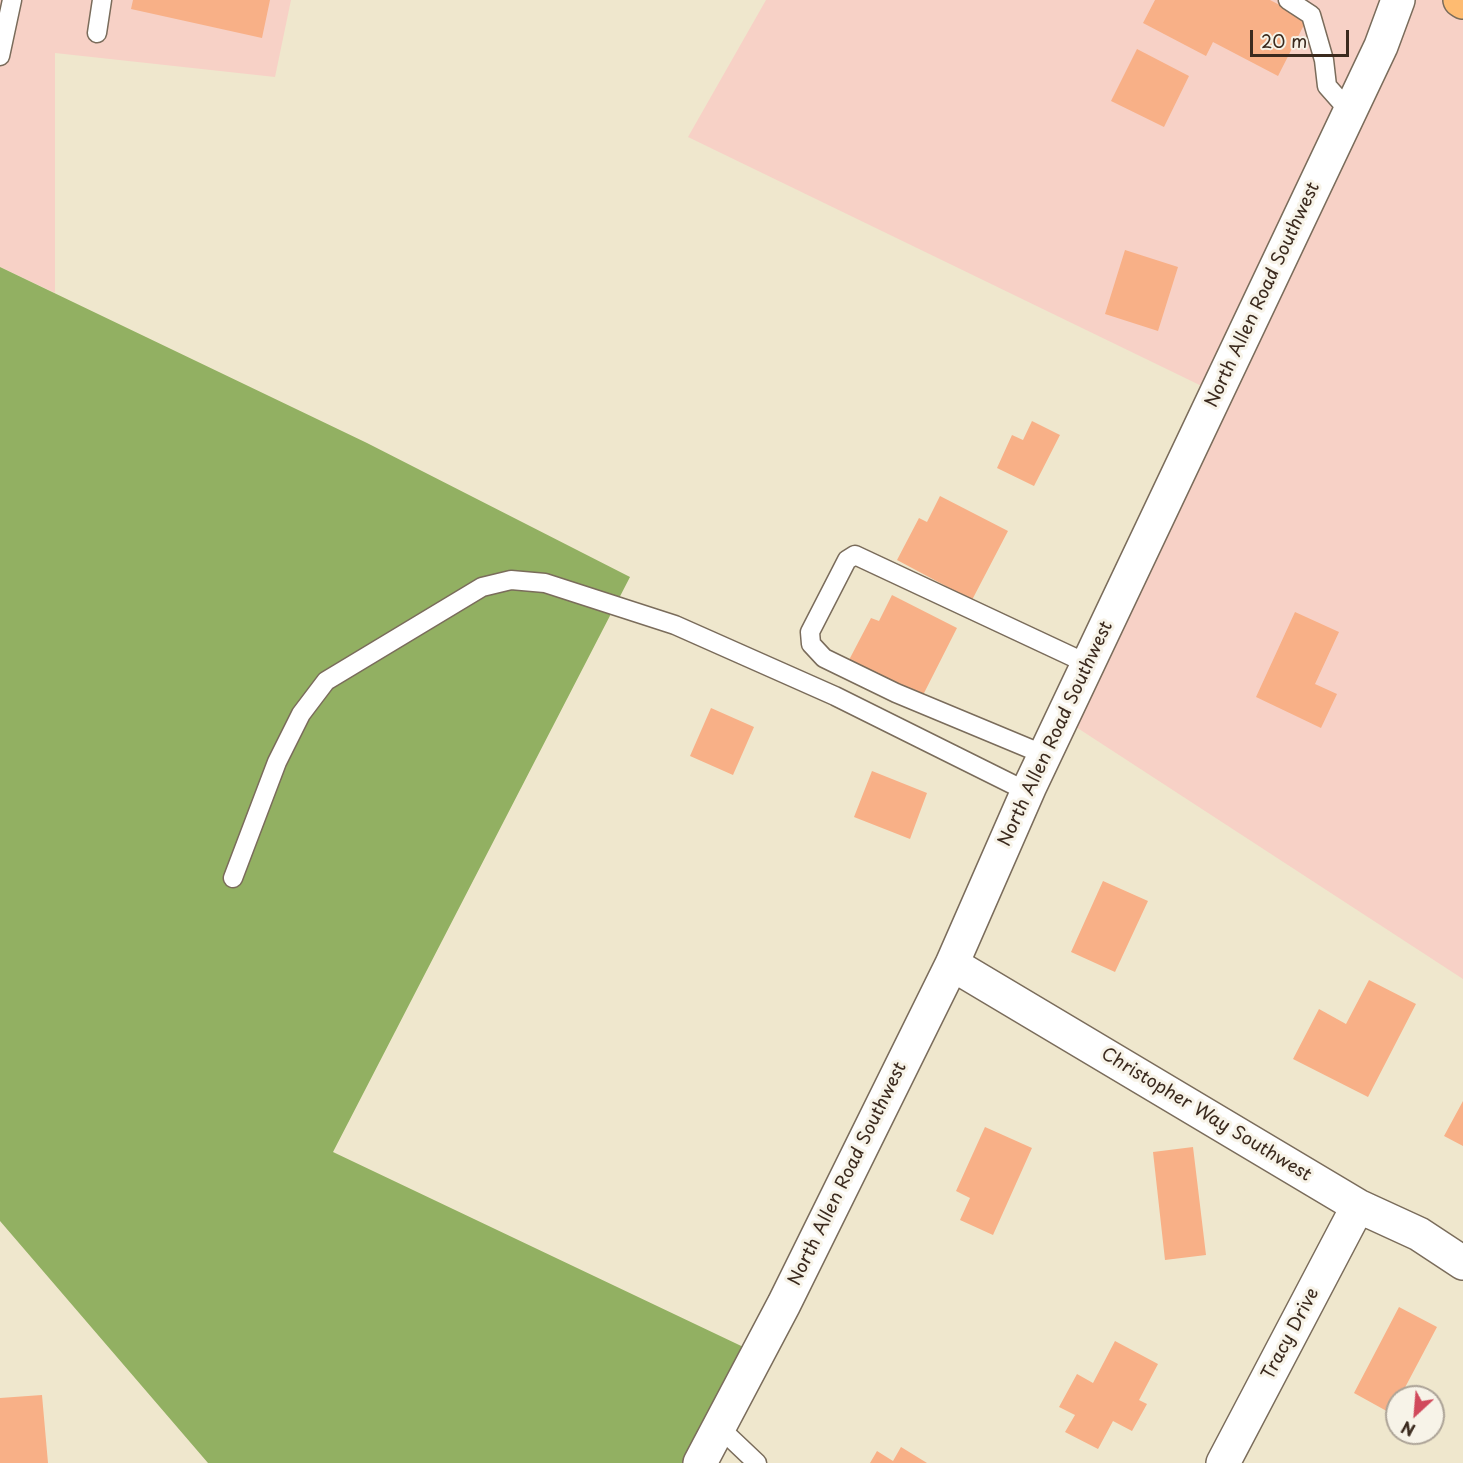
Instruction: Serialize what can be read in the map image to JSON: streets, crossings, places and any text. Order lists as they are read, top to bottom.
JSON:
{
  "streets": {
    "street": ["North Allen Road Southwest", "Christopher Way Southwest", "Tracy Drive"]
  },
  "crossings": [
    ["North Allen Road Southwest", "Christopher Way Southwest"],
    ["Christopher Way Southwest", "Tracy Drive"]
  ],
  "scale_bar": "20 m",
  "north": "bottom left"
}
